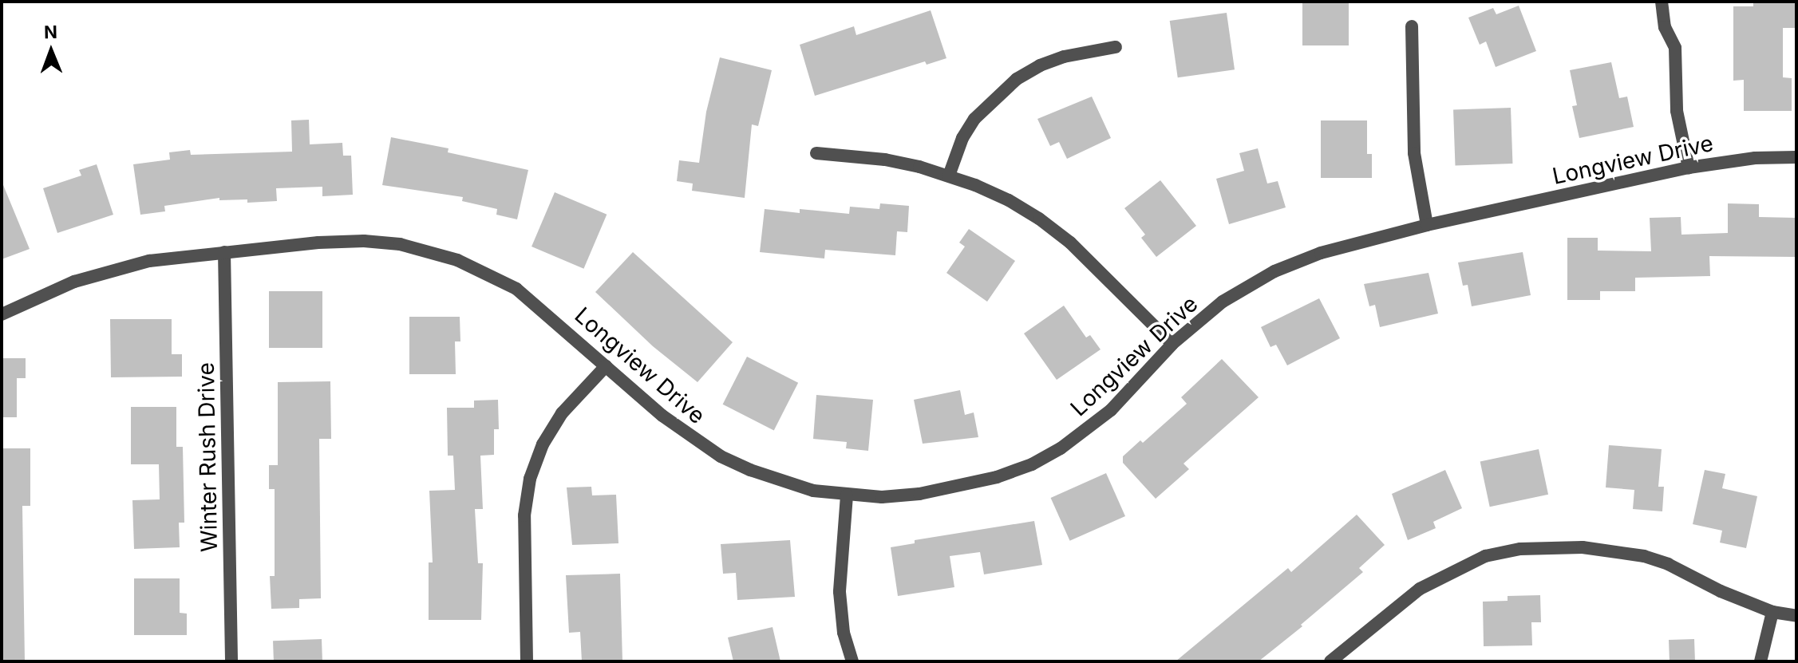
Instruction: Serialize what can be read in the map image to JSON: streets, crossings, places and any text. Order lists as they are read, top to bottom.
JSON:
{
  "streets": {
    "street": ["Longview Drive", "Winter Rush Drive"]
  },
  "crossings": [
    ["Longview Drive", "Winter Rush Drive"]
  ],
  "north": "top"
}
